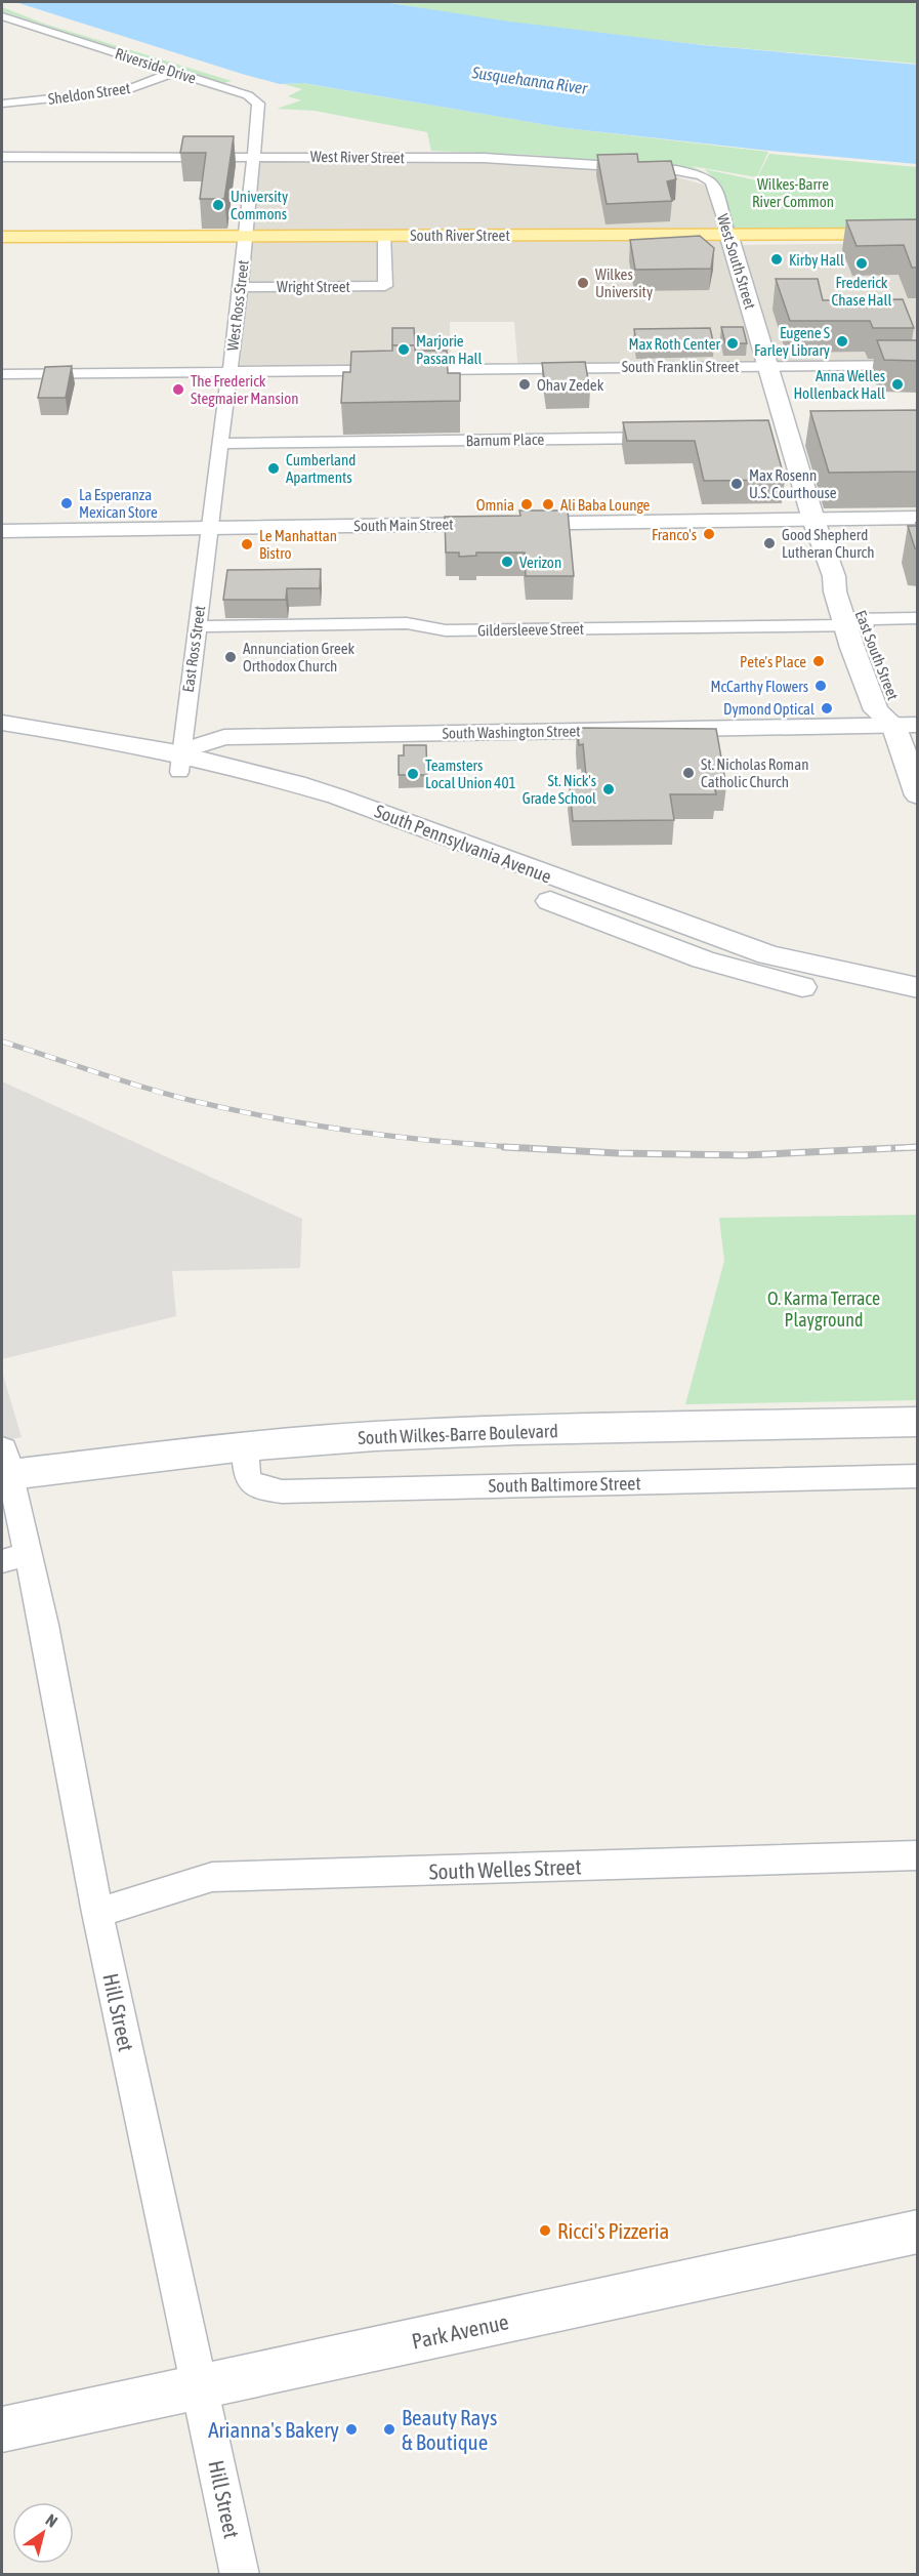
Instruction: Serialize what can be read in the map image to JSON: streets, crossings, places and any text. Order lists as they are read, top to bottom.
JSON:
{
  "streets": {
    "main road": [
      "South River Street",
      "West South Street",
      "East South Street",
      "South Pennsylvania Avenue",
      "South Wilkes-Barre Boulevard"
    ],
    "street": [
      "Riverside Drive",
      "Sheldon Street",
      "West River Street",
      "Wright Street",
      "West Ross Street",
      "South Franklin Street",
      "Barnum Place",
      "South Main Street",
      "Gildersleeve Street",
      "East Ross Street",
      "South Washington Street",
      "South Baltimore Street",
      "South Welles Street",
      "Hill Street",
      "Park Avenue"
    ]
  },
  "crossings": [
    ["Riverside Drive", "Sheldon Street"],
    ["Riverside Drive", "West River Street"],
    ["Riverside Drive", "West Ross Street"],
    ["West River Street", "West South Street"],
    ["West River Street", "West Ross Street"],
    ["South River Street", "West South Street"],
    ["South River Street", "Wright Street"],
    ["South River Street", "West Ross Street"],
    ["West South Street", "South Franklin Street"],
    ["West South Street", "South Main Street"],
    ["West South Street", "East South Street"],
    ["Wright Street", "West Ross Street"],
    ["West Ross Street", "South Franklin Street"],
    ["West Ross Street", "Barnum Place"],
    ["West Ross Street", "South Main Street"],
    ["West Ross Street", "East Ross Street"],
    ["South Main Street", "East Ross Street"],
    ["South Main Street", "East South Street"],
    ["Gildersleeve Street", "East Ross Street"],
    ["Gildersleeve Street", "East South Street"],
    ["East Ross Street", "South Washington Street"],
    ["East Ross Street", "South Pennsylvania Avenue"],
    ["East South Street", "South Washington Street"],
    ["South Washington Street", "South Pennsylvania Avenue"],
    ["South Wilkes-Barre Boulevard", "South Baltimore Street"],
    ["South Wilkes-Barre Boulevard", "Hill Street"],
    ["South Welles Street", "Hill Street"],
    ["Hill Street", "Park Avenue"]
  ],
  "water": ["Susquehanna River"],
  "parks": ["Wilkes-Barre River Common", "O. Karma Terrace Playground"],
  "places": [
    "University Commons",
    "Kirby Hall",
    "Frederick Chase Hall",
    "Wilkes University",
    "Eugene S Farley Library",
    "Max Roth Center",
    "Marjorie Passan Hall",
    "Ohav Zedek",
    "Anna Welles Hollenback Hall",
    "The Frederick Stegmaier Mansion",
    "Cumberland Apartments",
    "Max Rosenn U.S. Courthouse",
    "La Esperanza Mexican Store",
    "Omnia",
    "Ali Baba Lounge",
    "Franco's",
    "Good Shepherd Lutheran Church",
    "Le Manhattan Bistro",
    "Verizon",
    "Annunciation Greek Orthodox Church",
    "Pete's Place",
    "McCarthy Flowers",
    "Dymond Optical",
    "St. Nicholas Roman Catholic Church",
    "Teamsters Local Union 401",
    "St. Nick's Grade School",
    "Ricci's Pizzeria",
    "Arianna's Bakery",
    "Beauty Rays & Boutique"
  ],
  "north": "top right"
}
